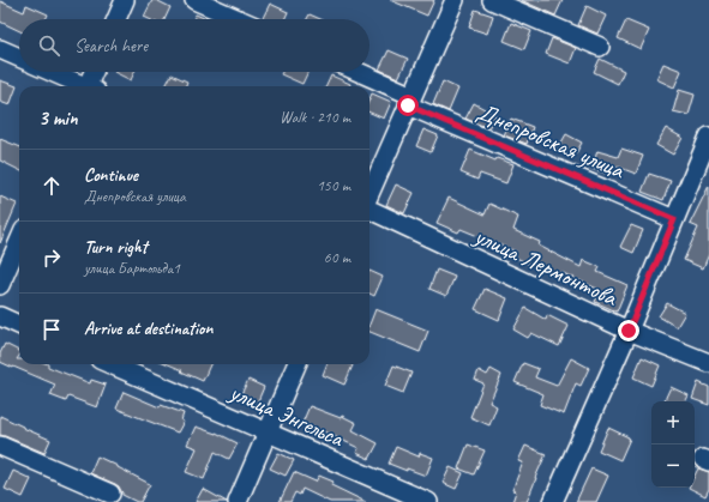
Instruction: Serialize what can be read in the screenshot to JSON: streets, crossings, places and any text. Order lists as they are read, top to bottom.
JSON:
{
  "streets": {
    "street": ["Днепровская улица", "улица Лермонтова", "улица Энгельса"]
  },
  "page": {
    "search": "Search here",
    "heading": ["3 min", "Walk · 210 m"],
    "list": [
      ["Continue", "Днепровская улица", "150 m"],
      ["Turn right", "улица Бартольда1", "60 m"],
      "Arrive at destination"
    ],
    "map_buttons": ["+", "−"]
  }
}
